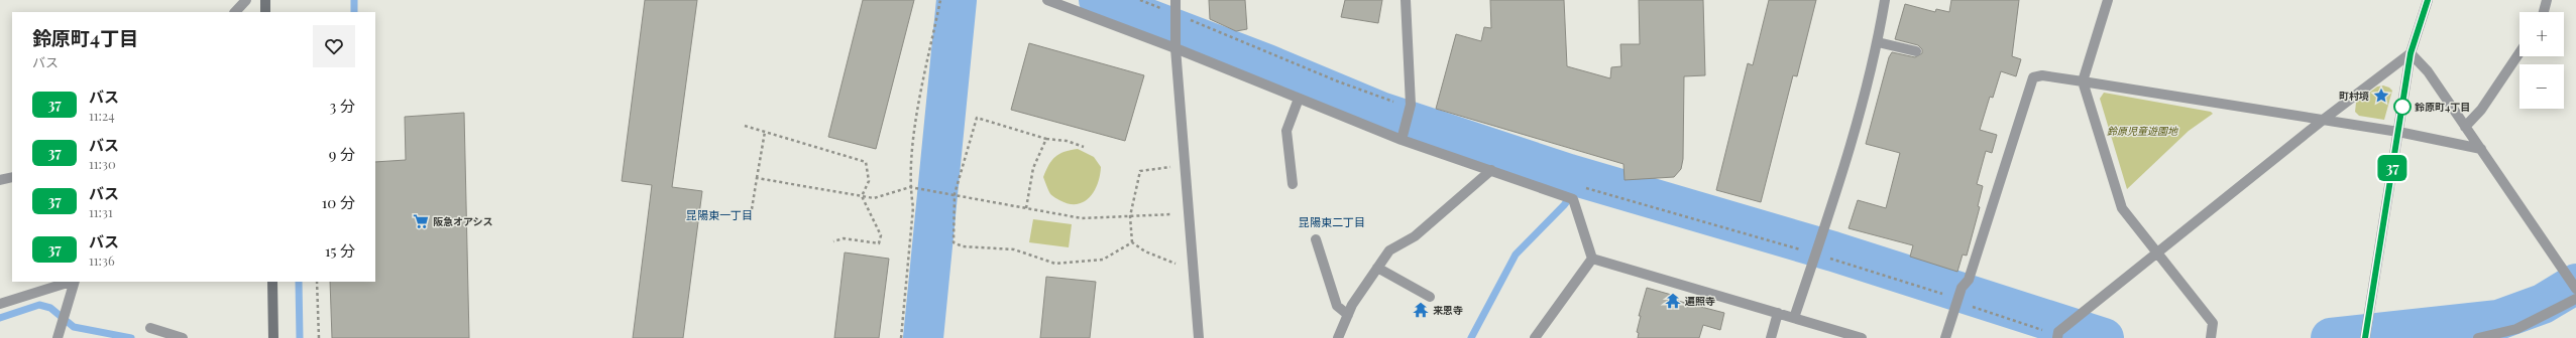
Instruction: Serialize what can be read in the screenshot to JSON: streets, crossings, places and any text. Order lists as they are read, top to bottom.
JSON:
{
  "districts": ["昆陽東一丁目", "昆陽東二丁目"],
  "parks": ["鈴原児童遊園地"],
  "places": {
    "place": ["町村境"],
    "other": ["鈴原町4丁目"],
    "supermarket": ["阪急オアシス"],
    "temple": ["遍照寺", "来恩寺"]
  },
  "lines": ["bus line 37"],
  "page": {
    "on_map": "37",
    "map_buttons": ["+", "−"],
    "heading": ["鈴原町4丁目", "バス"],
    "list": [
      {
        "mark": "37",
        "name": "バス",
        "note": "11:24",
        "value": "3 分"
      },
      {
        "mark": "37",
        "name": "バス",
        "note": "11:30",
        "value": "9 分"
      },
      {
        "mark": "37",
        "name": "バス",
        "note": "11:31",
        "value": "10 分"
      },
      {
        "mark": "37",
        "name": "バス",
        "note": "11:36",
        "value": "15 分"
      }
    ]
  }
}
